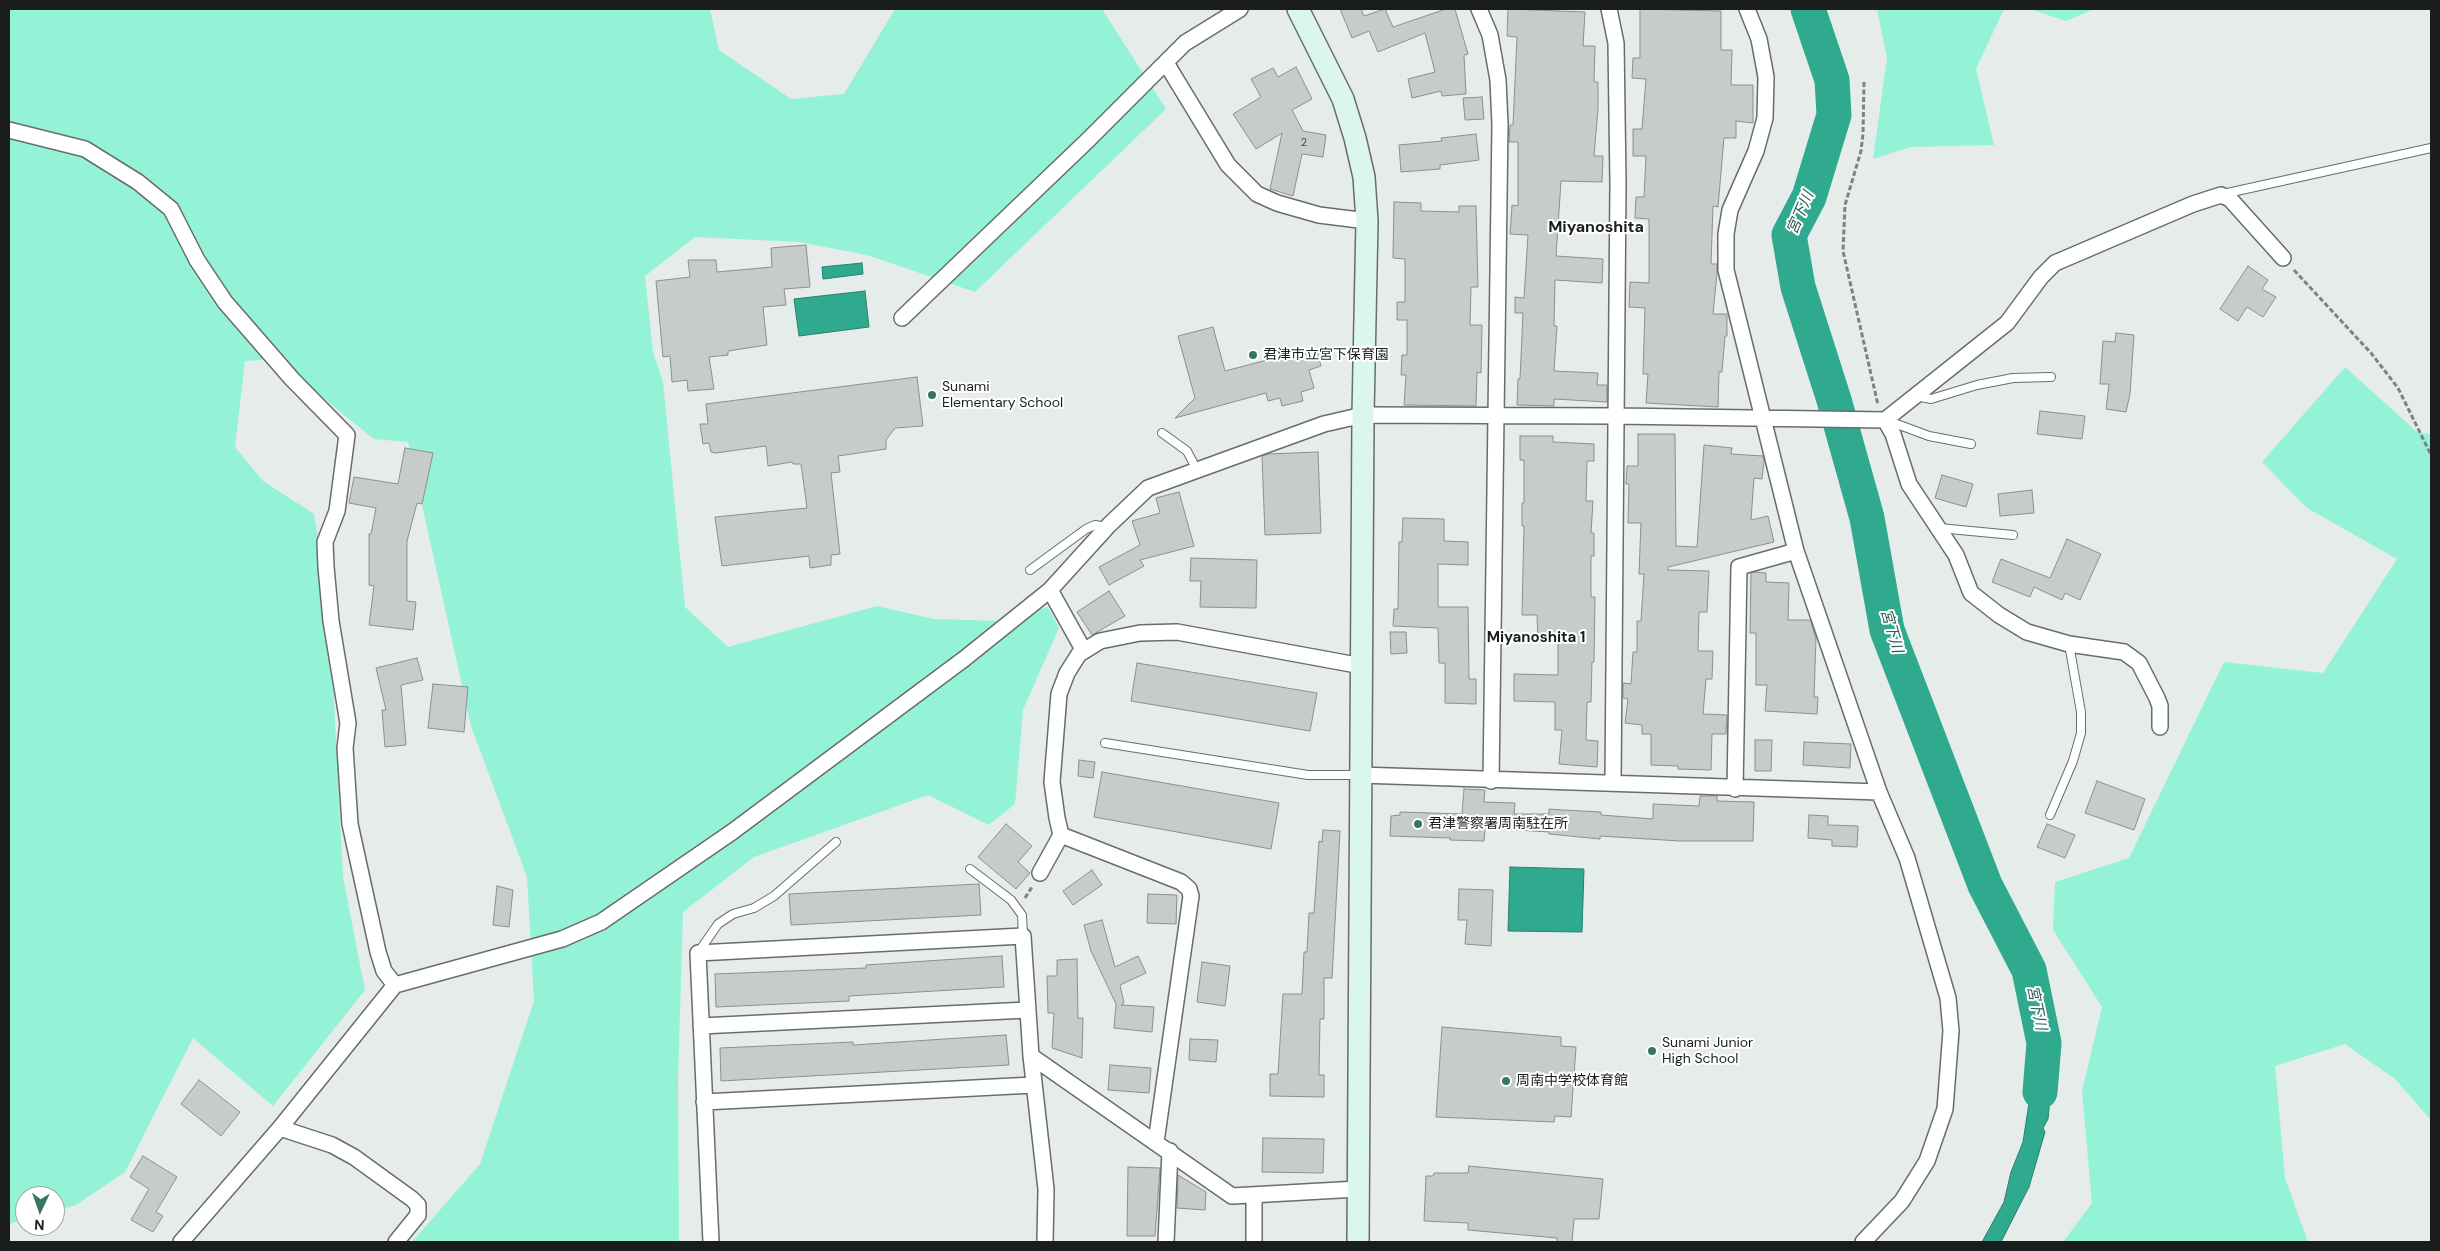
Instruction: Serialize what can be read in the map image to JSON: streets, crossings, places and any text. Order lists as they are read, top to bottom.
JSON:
{
  "districts": ["Miyanoshita", "Miyanoshita 1"],
  "water": ["宮下川"],
  "places": [
    "君津市立宮下保育園",
    "Sunami Elementary School",
    "君津警察署周南駐在所",
    "Sunami Junior High School",
    "周南中学校体育館"
  ],
  "house_numbers": ["2"],
  "north": "bottom"
}
